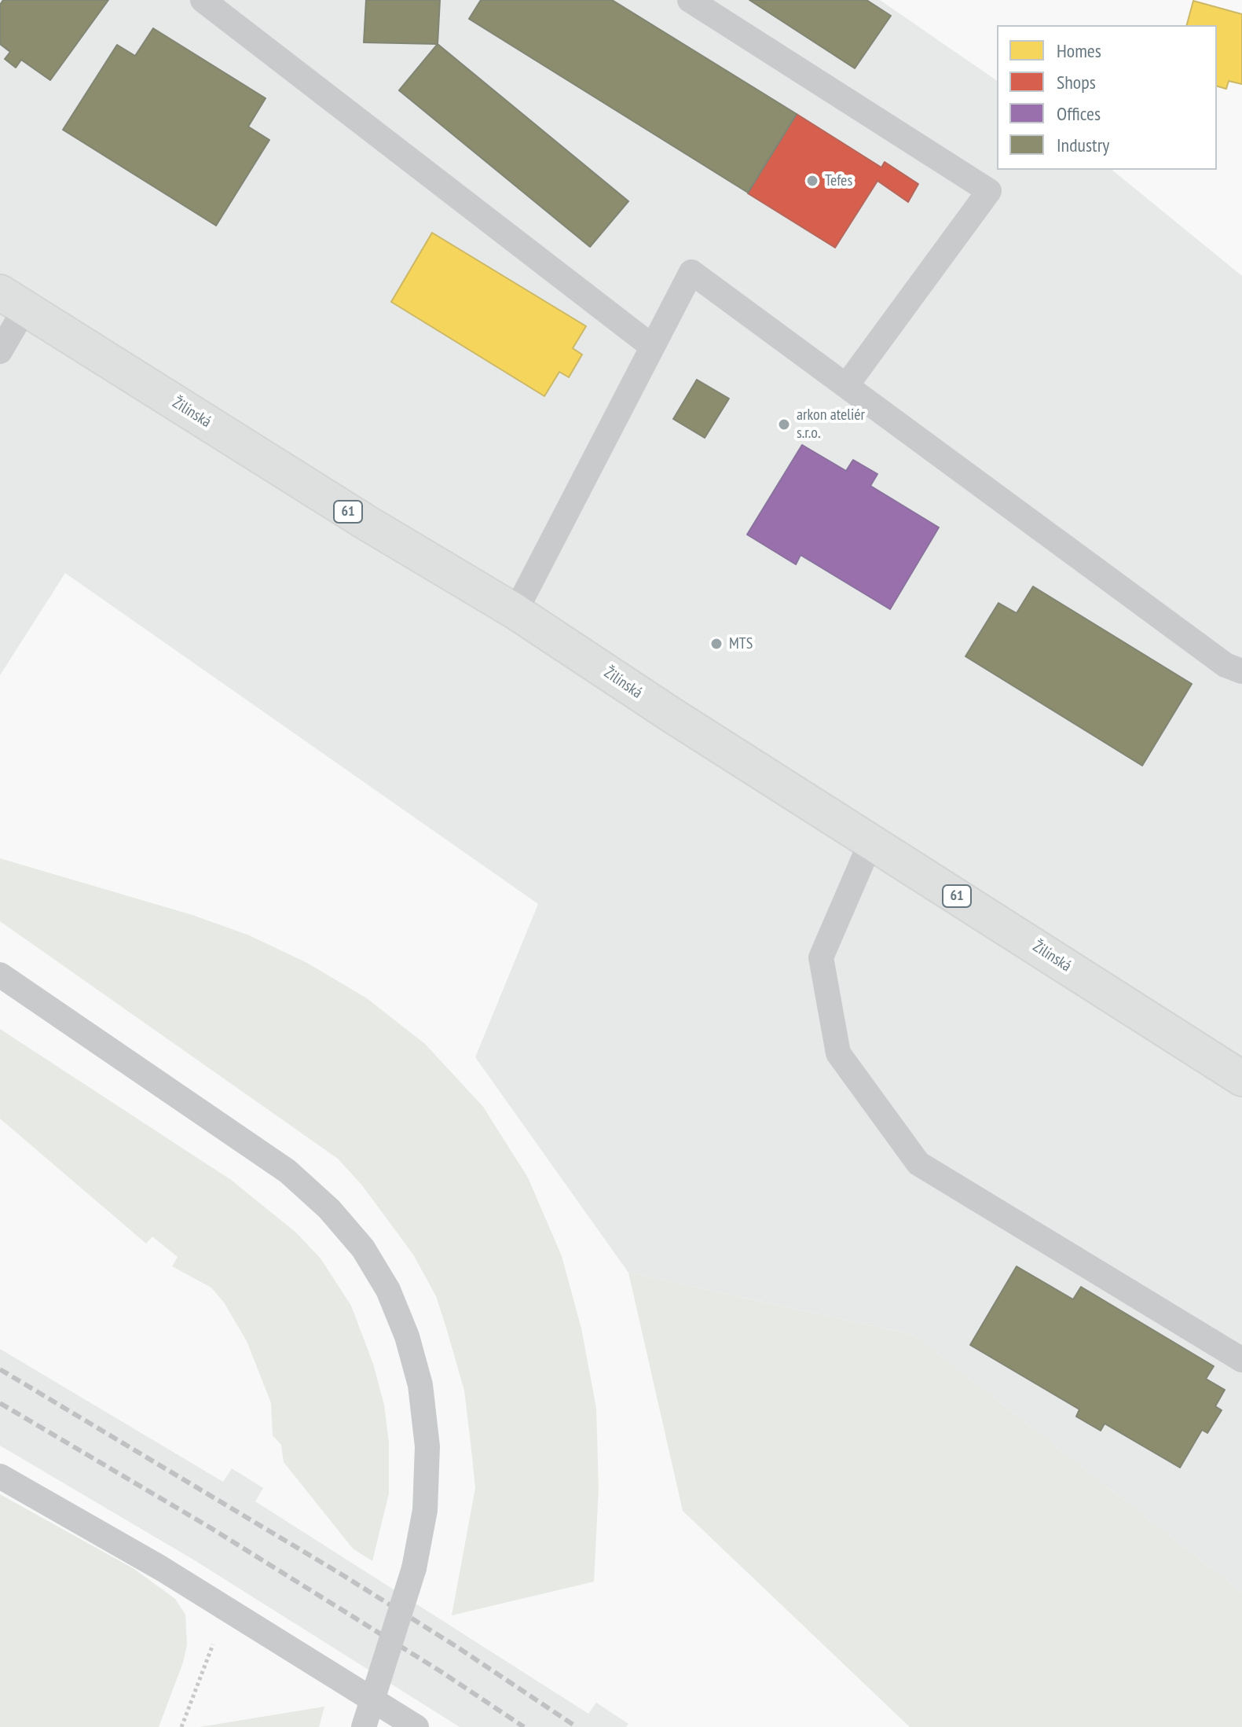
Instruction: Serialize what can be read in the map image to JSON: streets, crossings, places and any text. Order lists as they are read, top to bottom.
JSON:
{
  "streets": {
    "main road": ["Žilinská", "61"]
  },
  "places": ["Tefes", "arkon ateliér s.r.o.", "MTS"],
  "legend": [
    "Homes",
    "Shops",
    "Offices",
    "Industry"
  ]
}
